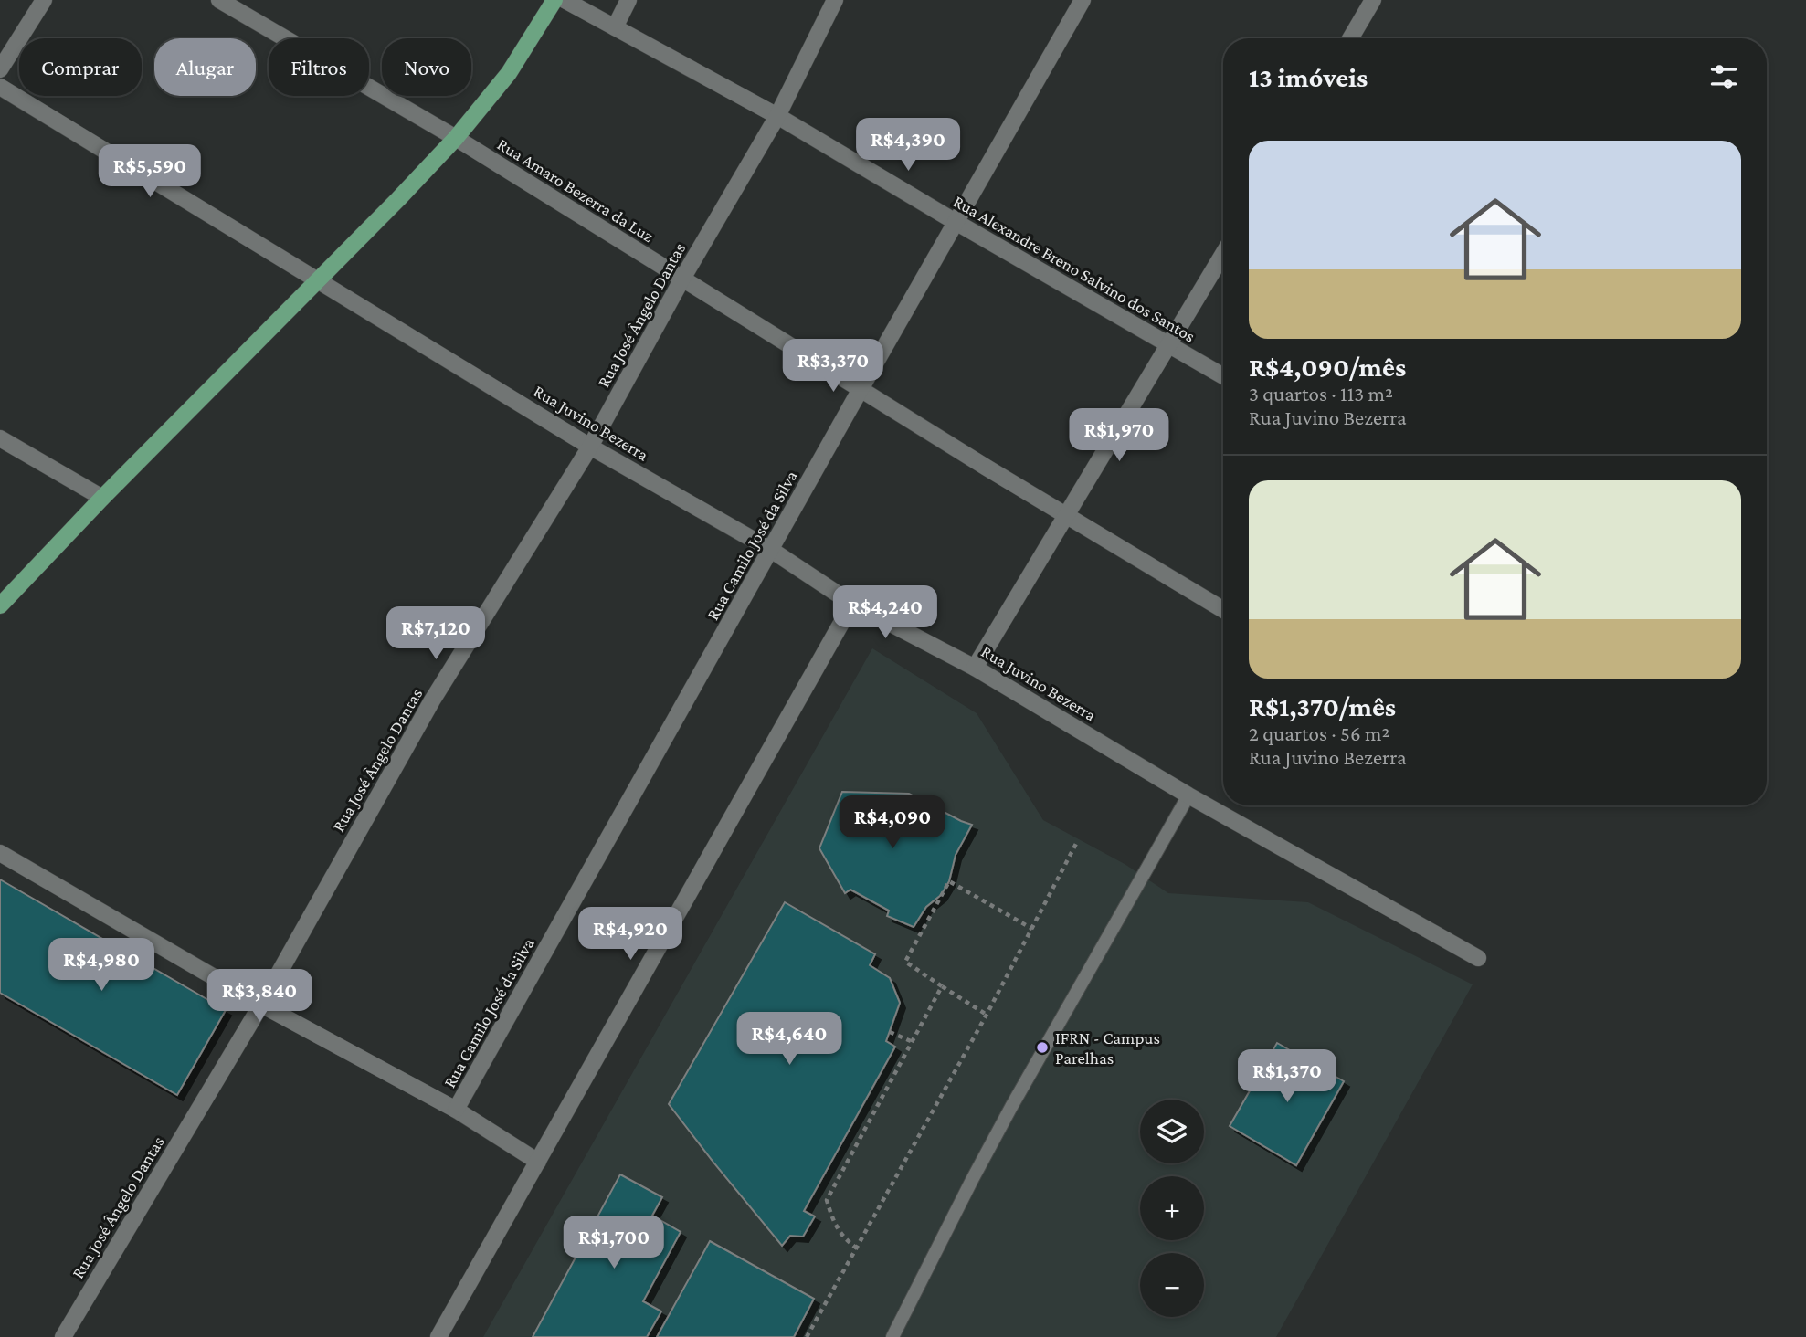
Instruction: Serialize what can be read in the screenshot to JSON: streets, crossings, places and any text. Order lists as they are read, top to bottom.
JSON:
{
  "streets": {
    "street": [
      "Rua Amaro Bezerra da Luz",
      "Rua Alexandre Breno Salvino dos Santos",
      "Rua José Ângelo Dantas",
      "Rua Juvino Bezerra",
      "Rua Camilo José da Silva"
    ]
  },
  "crossings": [
    ["Rua Amaro Bezerra da Luz", "Rua José Ângelo Dantas"],
    ["Rua Amaro Bezerra da Luz", "Rua Camilo José da Silva"],
    ["Rua Alexandre Breno Salvino dos Santos", "Rua José Ângelo Dantas"],
    ["Rua Alexandre Breno Salvino dos Santos", "Rua Camilo José da Silva"],
    ["Rua José Ângelo Dantas", "Rua Juvino Bezerra"],
    ["Rua Juvino Bezerra", "Rua Camilo José da Silva"]
  ],
  "places": ["IFRN - Campus Parelhas"],
  "page": {
    "chip": [
      "Comprar",
      "Alugar",
      "Filtros",
      "Novo"
    ],
    "heading": "13 imóveis",
    "list": [
      {
        "name": "R$4,090/mês",
        "note": "3 quartos · 113 m² · Rua Juvino Bezerra"
      },
      {
        "name": "R$1,370/mês",
        "note": "2 quartos · 56 m² · Rua Juvino Bezerra"
      }
    ],
    "price": [
      "R$4,390",
      "R$5,590",
      "R$3,370",
      "R$1,970",
      "R$4,240",
      "R$7,120",
      "R$4,090",
      "R$4,920",
      "R$4,980",
      "R$3,840",
      "R$4,640",
      "R$1,370",
      "R$1,700"
    ],
    "map_buttons": ["+", "−"]
  }
}
